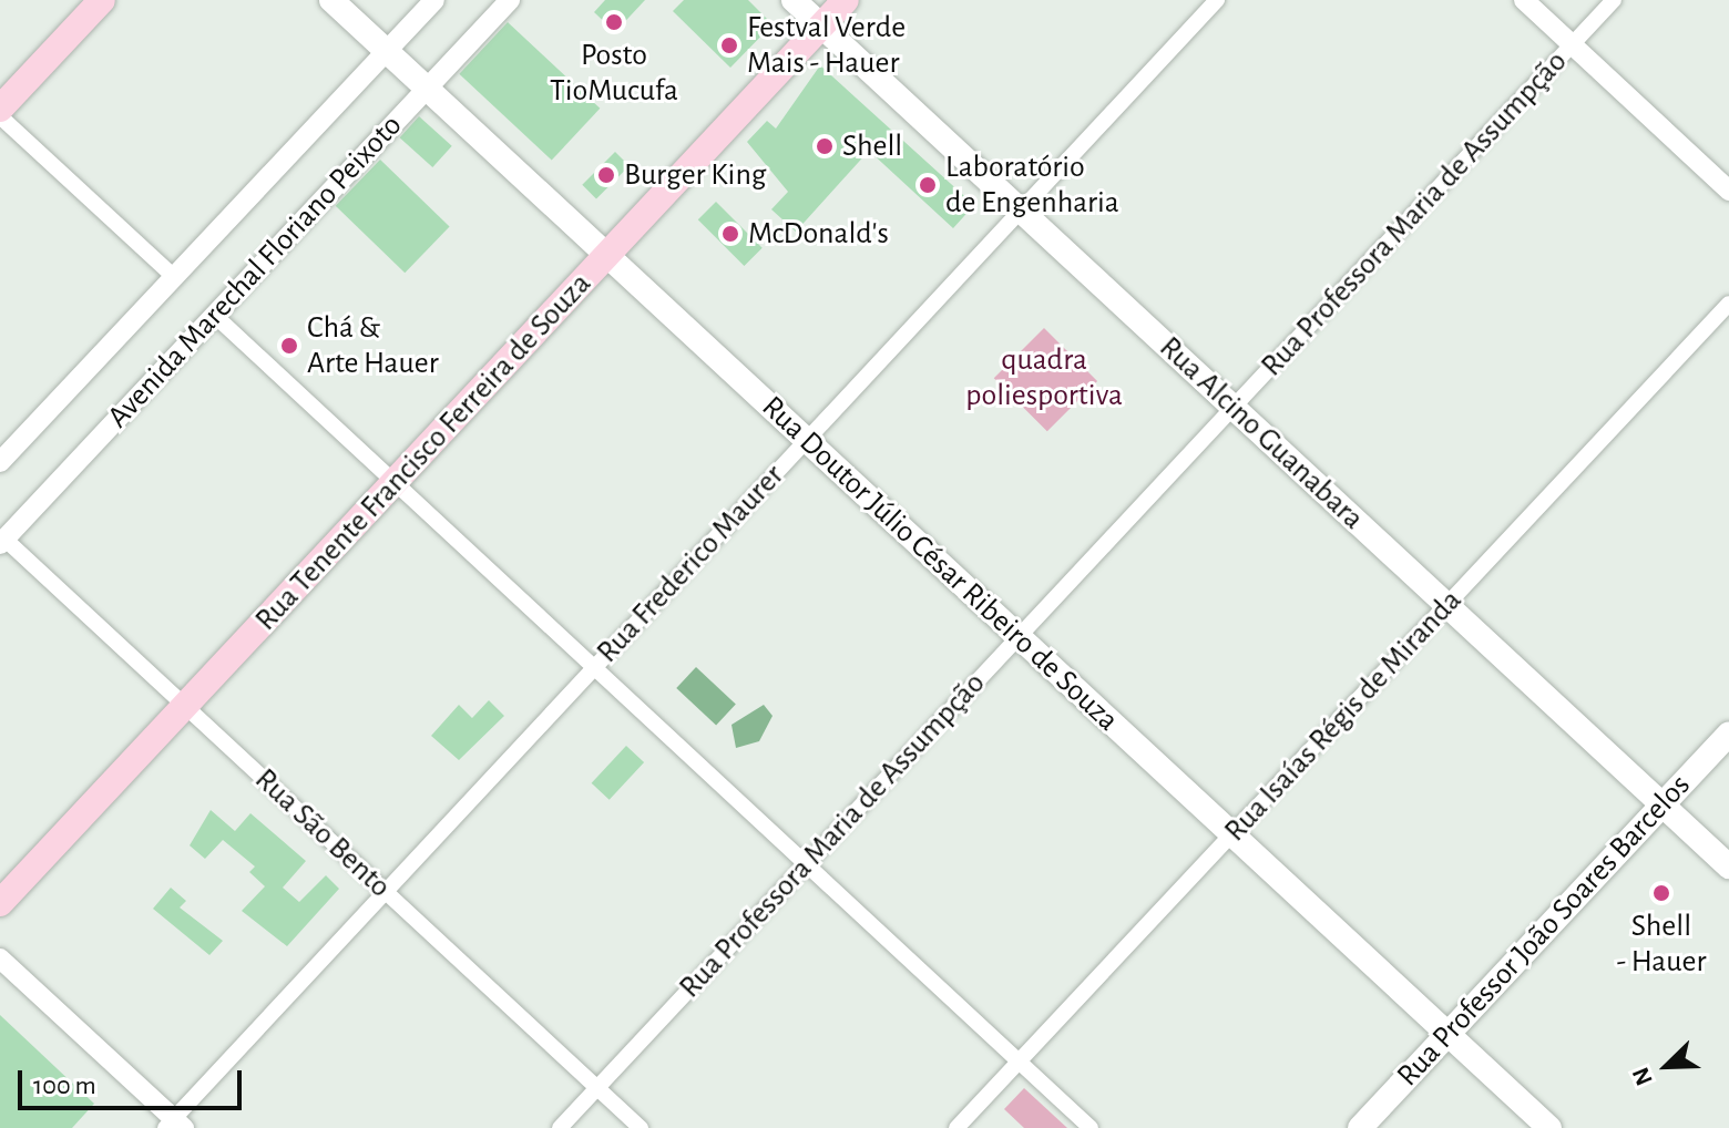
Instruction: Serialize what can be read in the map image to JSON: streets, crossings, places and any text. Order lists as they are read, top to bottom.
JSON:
{
  "streets": {
    "main road": [
      "Rua Alcino Guanabara",
      "Rua Tenente Francisco Ferreira de Souza",
      "Rua Doutor Júlio César Ribeiro de Souza",
      "Rua Professor João Soares Barcelos"
    ],
    "street": [
      "Rua Professora Maria de Assumpção",
      "Avenida Marechal Floriano Peixoto",
      "Rua Frederico Maurer",
      "Rua Isaías Régis de Miranda",
      "Rua São Bento"
    ]
  },
  "crossings": [
    ["Rua Professora Maria de Assumpção", "Rua Alcino Guanabara"],
    ["Rua Professora Maria de Assumpção", "Rua Doutor Júlio César Ribeiro de Souza"],
    ["Rua Professora Maria de Assumpção", "Rua São Bento"],
    ["Avenida Marechal Floriano Peixoto", "Rua Doutor Júlio César Ribeiro de Souza"],
    ["Avenida Marechal Floriano Peixoto", "Rua São Bento"],
    ["Rua Alcino Guanabara", "Rua Tenente Francisco Ferreira de Souza"],
    ["Rua Alcino Guanabara", "Rua Frederico Maurer"],
    ["Rua Alcino Guanabara", "Rua Isaías Régis de Miranda"],
    ["Rua Alcino Guanabara", "Rua Professor João Soares Barcelos"],
    ["Rua Tenente Francisco Ferreira de Souza", "Rua Doutor Júlio César Ribeiro de Souza"],
    ["Rua Tenente Francisco Ferreira de Souza", "Rua São Bento"],
    ["Rua Frederico Maurer", "Rua Doutor Júlio César Ribeiro de Souza"],
    ["Rua Frederico Maurer", "Rua São Bento"],
    ["Rua Doutor Júlio César Ribeiro de Souza", "Rua Isaías Régis de Miranda"],
    ["Rua Doutor Júlio César Ribeiro de Souza", "Rua Professor João Soares Barcelos"]
  ],
  "parks": ["quadra poliesportiva"],
  "places": [
    "Posto TioMucufa",
    "Festval Verde Mais - Hauer",
    "Shell",
    "Burger King",
    "Laboratório de Engenharia",
    "McDonald's",
    "Chá & Arte Hauer",
    "Shell - Hauer"
  ],
  "scale_bar": "100 m",
  "north": "bottom left"
}
